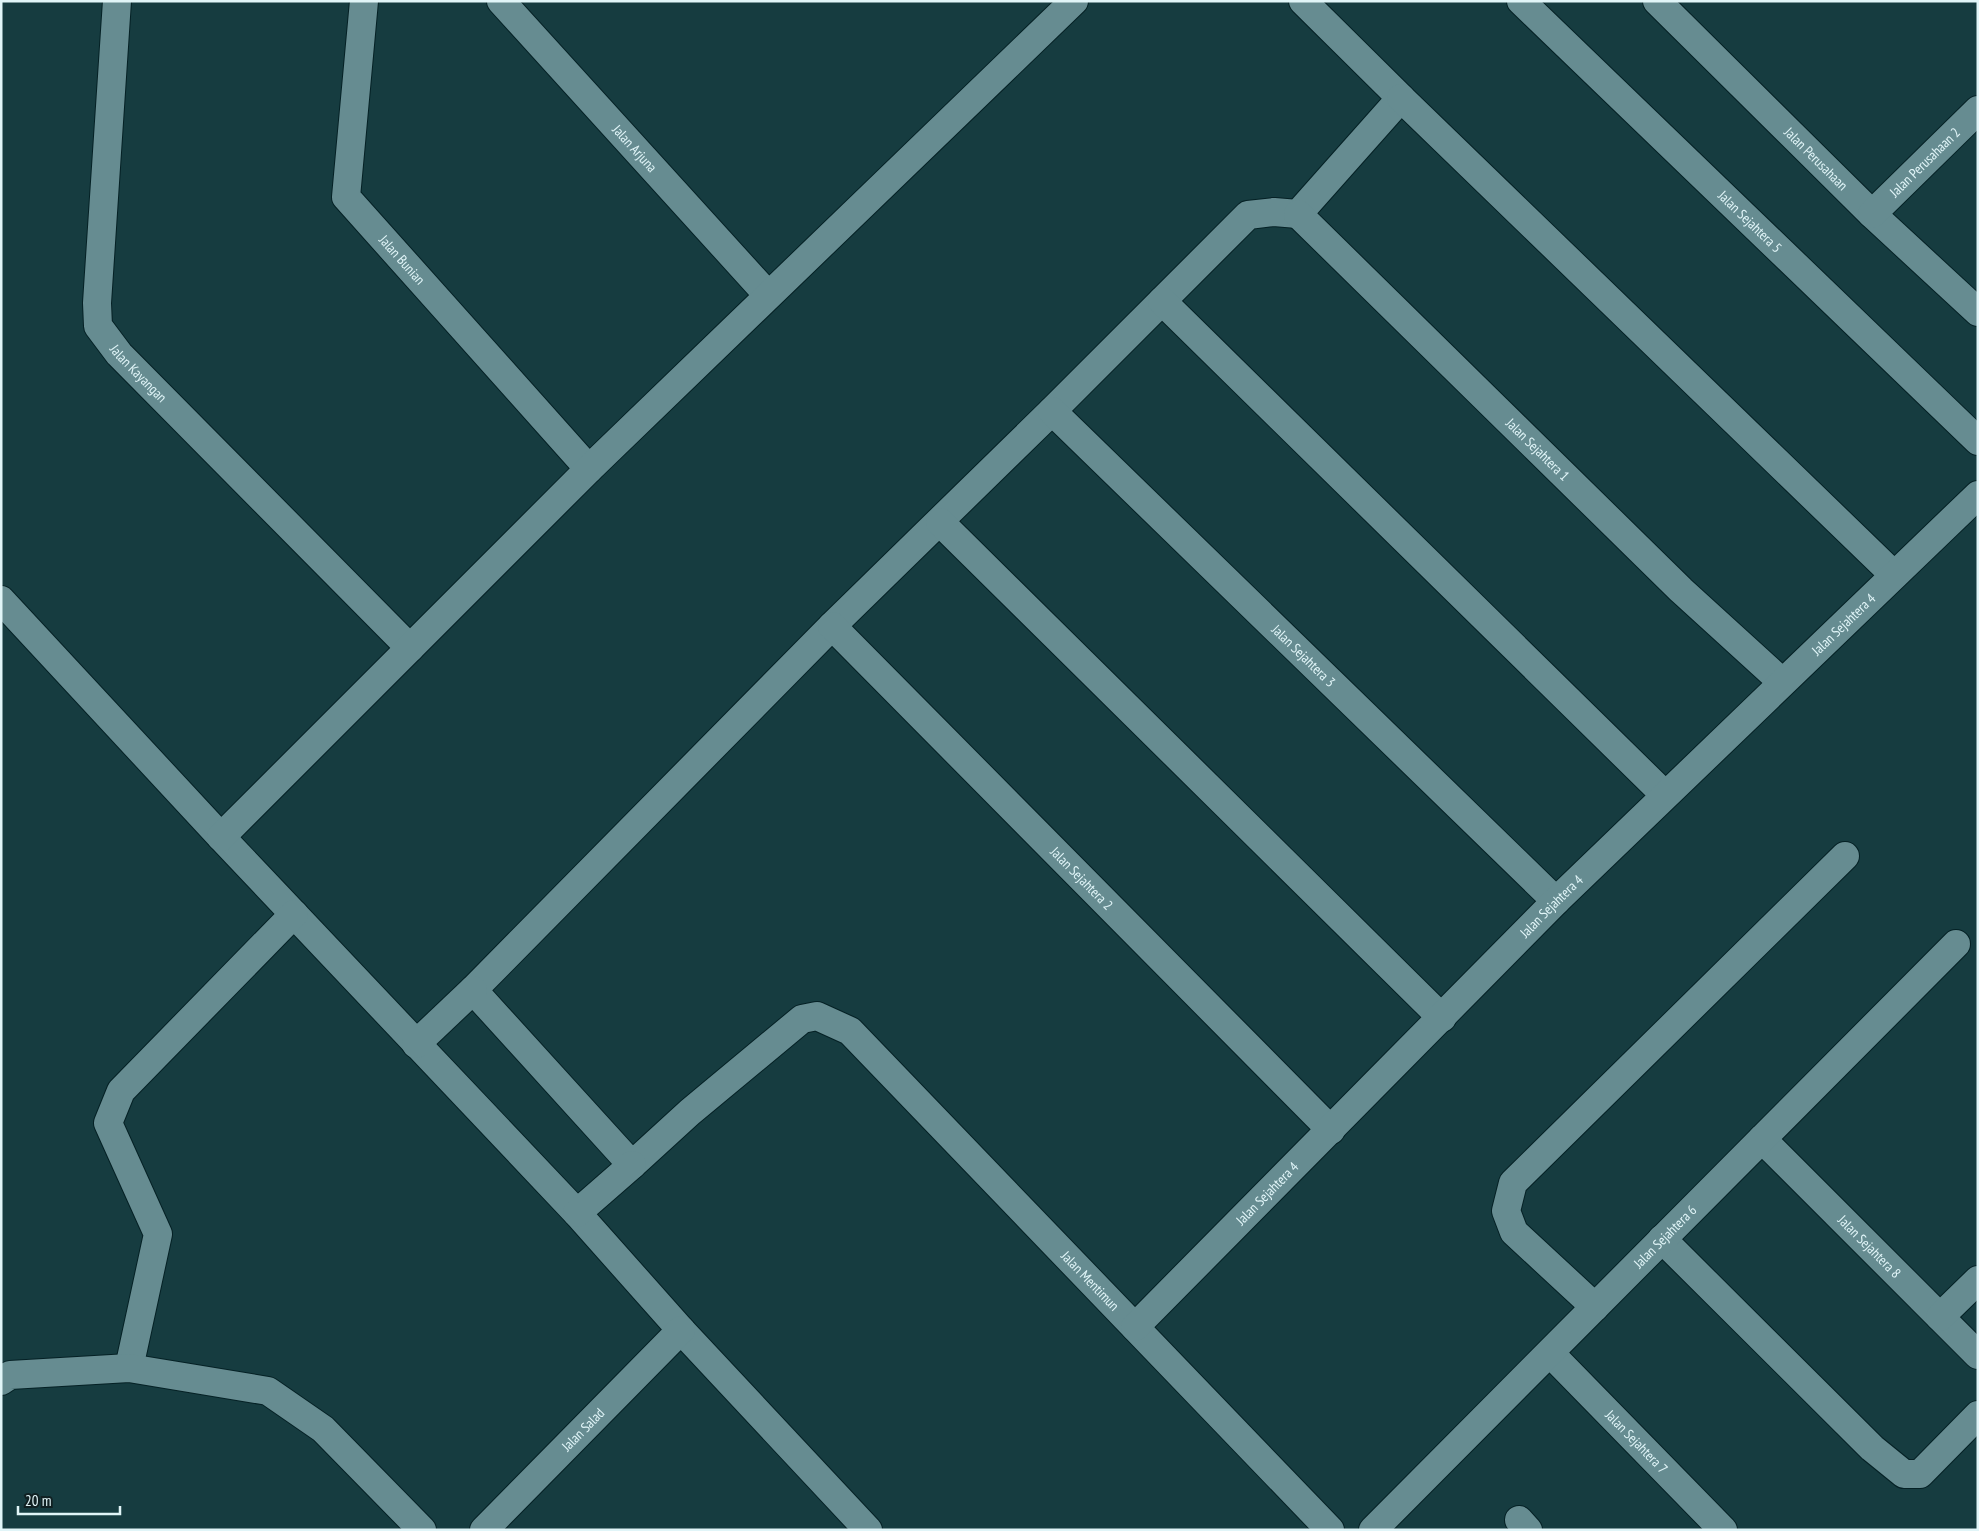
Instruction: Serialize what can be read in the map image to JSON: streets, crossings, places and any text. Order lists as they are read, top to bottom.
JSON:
{
  "streets": {
    "street": [
      "Jalan Arjuna",
      "Jalan Perusahaan",
      "Jalan Perusahaan 2",
      "Jalan Sejahtera 5",
      "Jalan Bunian",
      "Jalan Kayangan",
      "Jalan Sejahtera 1",
      "Jalan Sejahtera 4",
      "Jalan Sejahtera 3",
      "Jalan Sejahtera 2",
      "Jalan Sejahtera 6",
      "Jalan Sejahtera 8",
      "Jalan Mentimun",
      "Jalan Salad",
      "Jalan Sejahtera 7"
    ]
  },
  "crossings": [
    ["Jalan Perusahaan", "Jalan Perusahaan 2"],
    ["Jalan Sejahtera 1", "Jalan Sejahtera 4"],
    ["Jalan Sejahtera 4", "Jalan Sejahtera 3"],
    ["Jalan Sejahtera 4", "Jalan Sejahtera 2"],
    ["Jalan Sejahtera 4", "Jalan Mentimun"],
    ["Jalan Sejahtera 6", "Jalan Sejahtera 8"],
    ["Jalan Sejahtera 6", "Jalan Sejahtera 7"]
  ],
  "scale_bar": "20 m"
}
